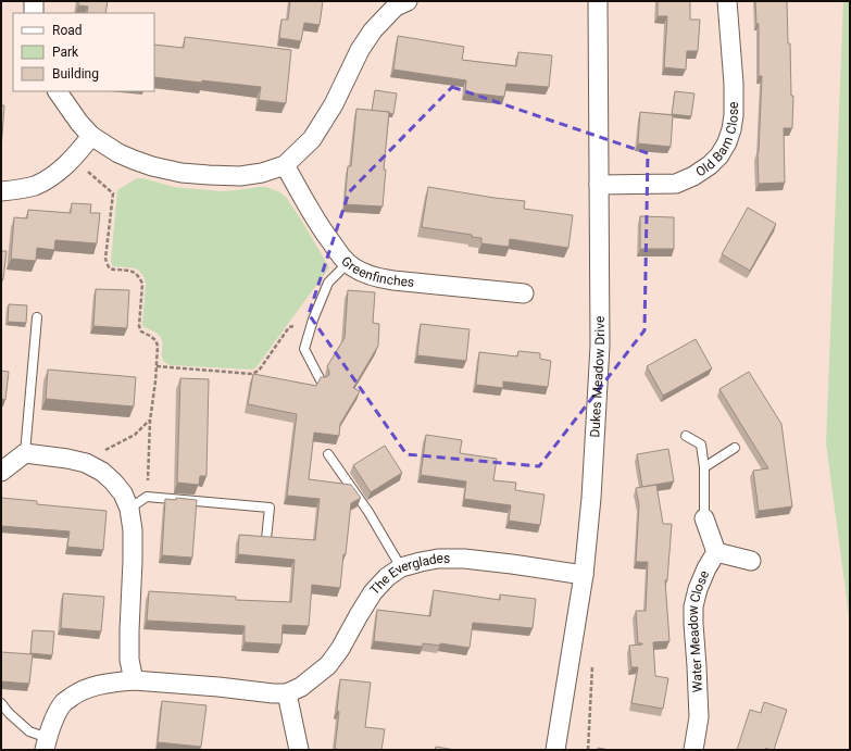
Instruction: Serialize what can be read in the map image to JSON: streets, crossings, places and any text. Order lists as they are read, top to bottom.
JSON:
{
  "streets": {
    "street": [
      "Old Barn Close",
      "Greenfinches",
      "Dukes Meadow Drive",
      "The Everglades",
      "Water Meadow Close"
    ]
  },
  "crossings": [
    ["Old Barn Close", "Dukes Meadow Drive"],
    ["Dukes Meadow Drive", "The Everglades"]
  ],
  "legend": ["Road", "Park", "Building"]
}
